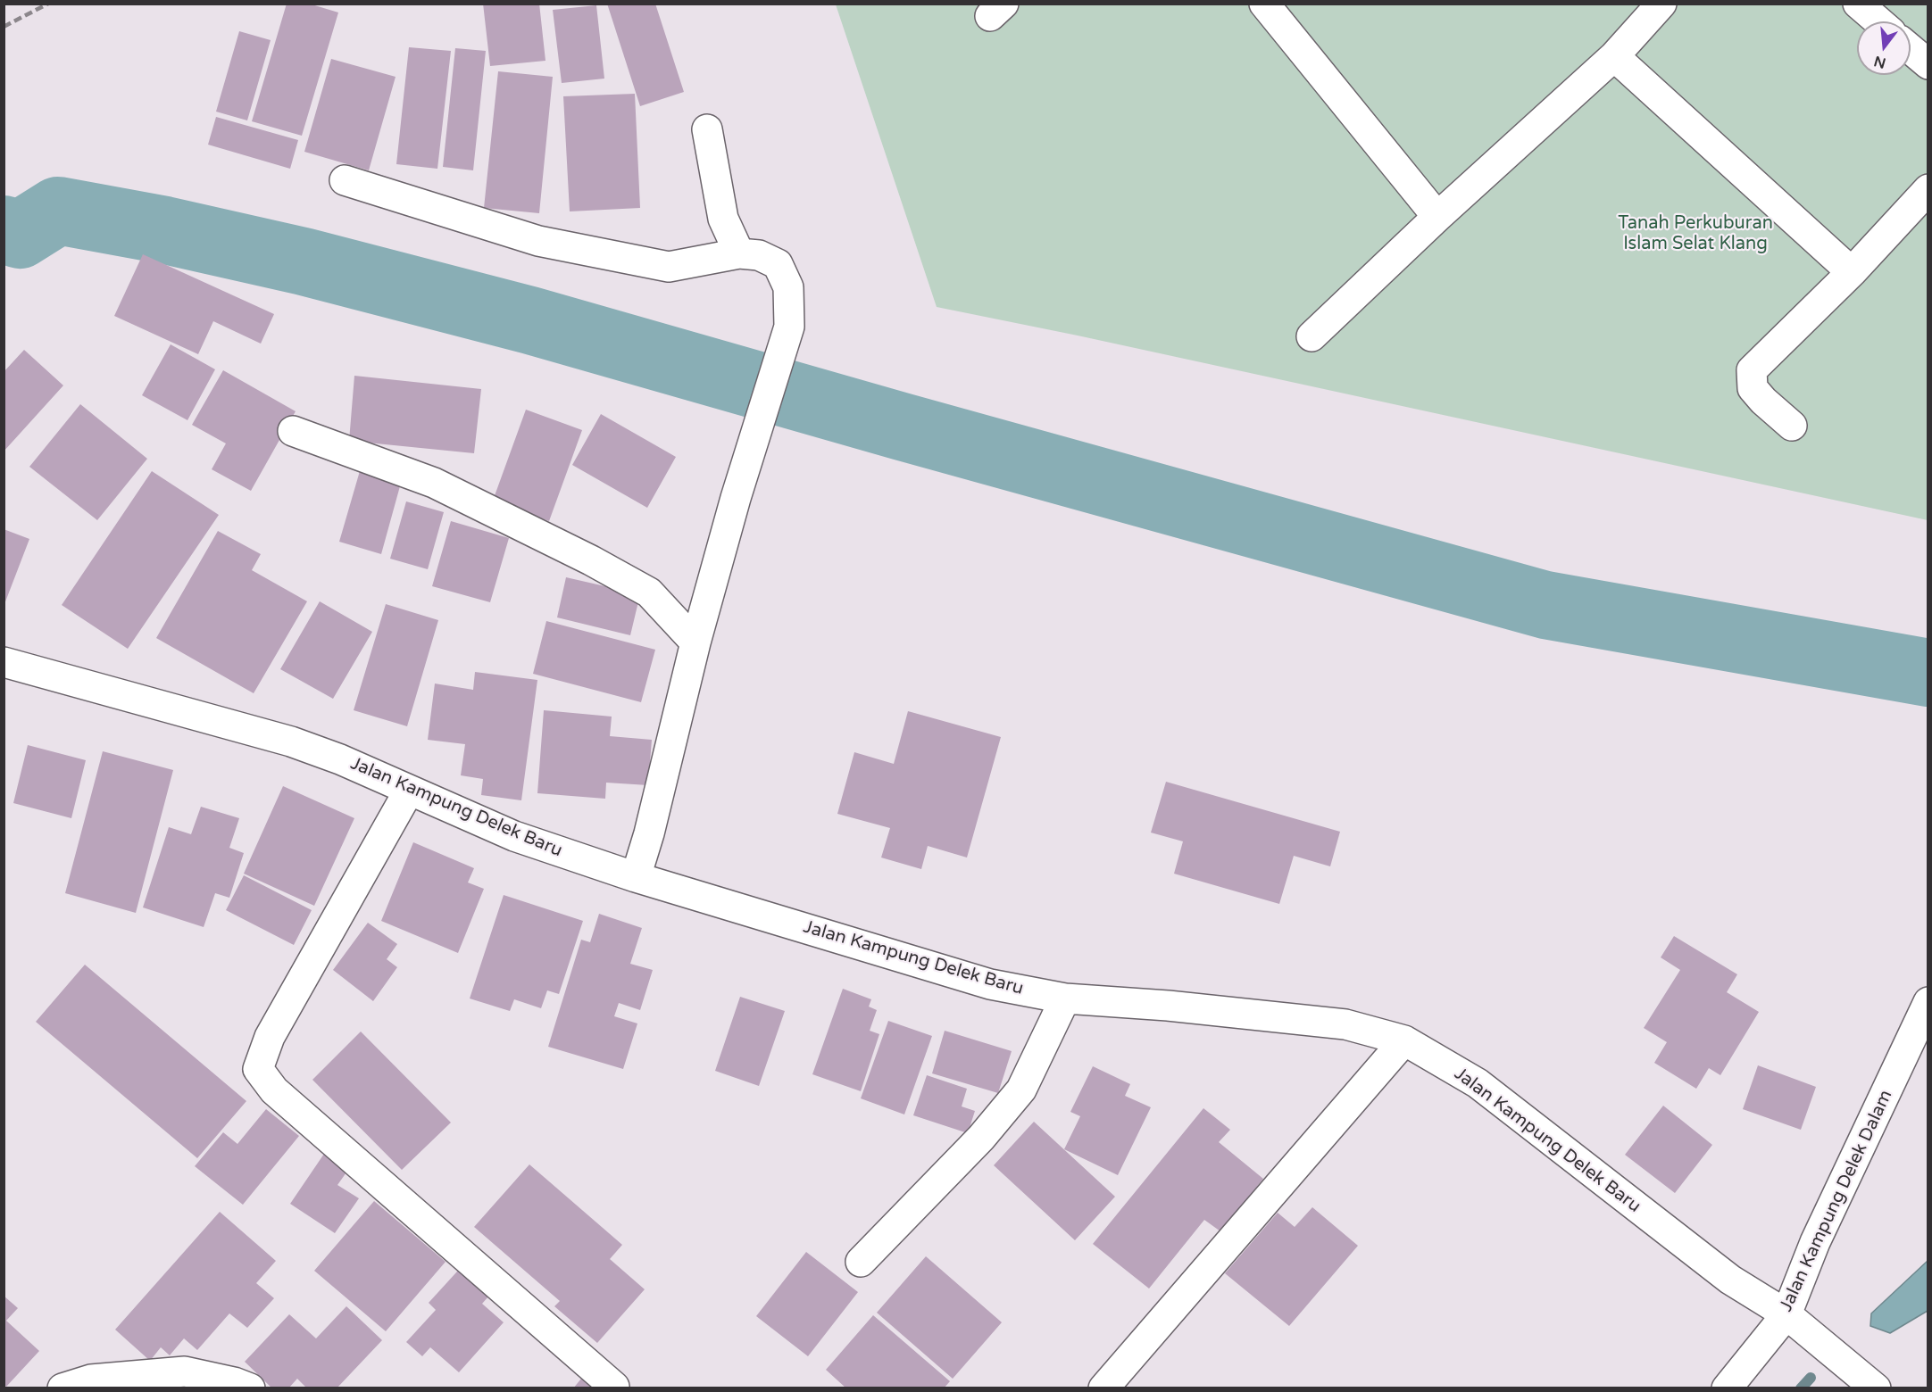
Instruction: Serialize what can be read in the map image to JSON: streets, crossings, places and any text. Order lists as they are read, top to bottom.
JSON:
{
  "streets": {
    "street": ["Jalan Kampung Delek Baru", "Jalan Kampung Delek Dalam"]
  },
  "crossings": [
    ["Jalan Kampung Delek Baru", "Jalan Kampung Delek Dalam"]
  ],
  "parks": ["Tanah Perkuburan Islam Selat Klang"],
  "north": "bottom"
}
